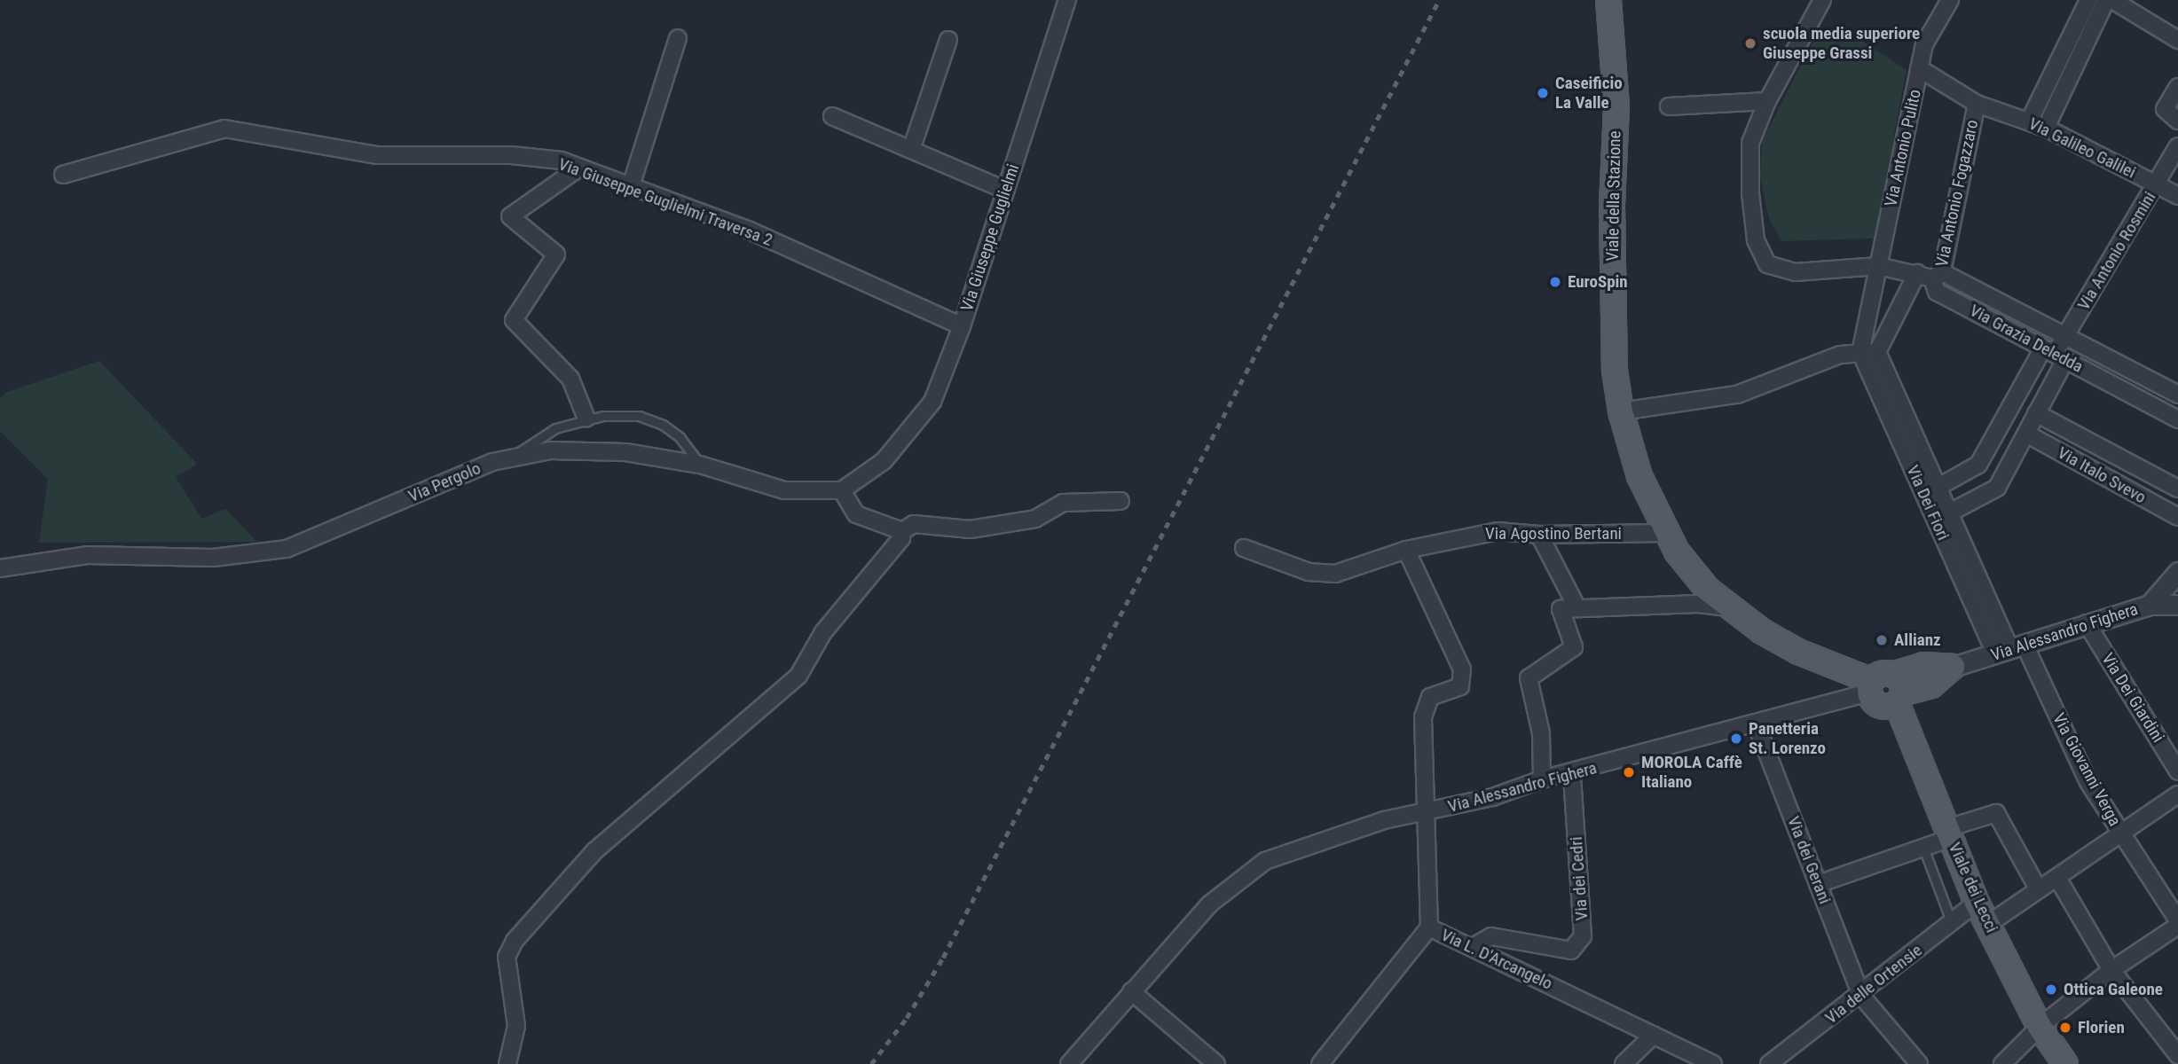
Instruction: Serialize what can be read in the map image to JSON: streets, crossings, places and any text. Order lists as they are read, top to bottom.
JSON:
{
  "streets": {
    "main road": ["Viale della Stazione", "Viale dei Lecci"],
    "street": [
      "Via Antonio Pulito",
      "Via Galileo Galilei",
      "Via Antonio Fogazzaro",
      "Via Giuseppe Guglielmi Traversa 2",
      "Via Giuseppe Guglielmi",
      "Via Antonio Rosmini",
      "Via Grazia Deledda",
      "Via Italo Svevo",
      "Via Pergolo",
      "Via Dei Fiori",
      "Via Agostino Bertani",
      "Via Alessandro Fighera",
      "Via Dei Giardini",
      "Via Giovanni Verga",
      "Via dei Gerani",
      "Via dei Cedri",
      "Via L. D'Arcangelo",
      "Via delle Ortensie"
    ]
  },
  "crossings": [
    ["Via Antonio Pulito", "Via Galileo Galilei"],
    ["Via Antonio Pulito", "Via Grazia Deledda"],
    ["Via Galileo Galilei", "Via Antonio Fogazzaro"],
    ["Via Galileo Galilei", "Via Antonio Rosmini"],
    ["Via Antonio Fogazzaro", "Via Grazia Deledda"],
    ["Viale della Stazione", "Via Agostino Bertani"],
    ["Viale della Stazione", "Via Alessandro Fighera"],
    ["Viale della Stazione", "Viale dei Lecci"],
    ["Via Giuseppe Guglielmi Traversa 2", "Via Giuseppe Guglielmi"],
    ["Via Giuseppe Guglielmi", "Via Pergolo"],
    ["Via Antonio Rosmini", "Via Grazia Deledda"],
    ["Via Antonio Rosmini", "Via Italo Svevo"],
    ["Via Antonio Rosmini", "Via Dei Fiori"],
    ["Via Dei Fiori", "Via Alessandro Fighera"],
    ["Via Dei Fiori", "Via Giovanni Verga"],
    ["Via Alessandro Fighera", "Via Dei Giardini"],
    ["Via Alessandro Fighera", "Via Giovanni Verga"],
    ["Via Alessandro Fighera", "Via dei Gerani"],
    ["Via Alessandro Fighera", "Via dei Cedri"],
    ["Via Alessandro Fighera", "Viale dei Lecci"],
    ["Via Alessandro Fighera", "Via L. D'Arcangelo"],
    ["Via dei Gerani", "Via delle Ortensie"],
    ["Via dei Cedri", "Via L. D'Arcangelo"],
    ["Viale dei Lecci", "Via delle Ortensie"]
  ],
  "places": [
    "scuola media superiore Giuseppe Grassi",
    "Caseificio La Valle",
    "EuroSpin",
    "Allianz",
    "Panetteria St. Lorenzo",
    "MOROLA Caffè Italiano",
    "Ottica Galeone",
    "Florien"
  ]
}
